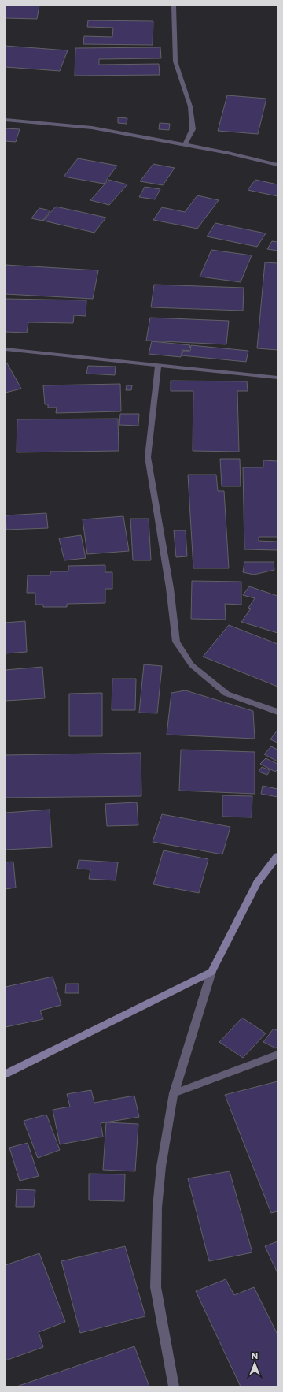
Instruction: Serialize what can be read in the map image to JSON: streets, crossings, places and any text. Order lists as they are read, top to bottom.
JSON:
{
  "north": "top"
}
